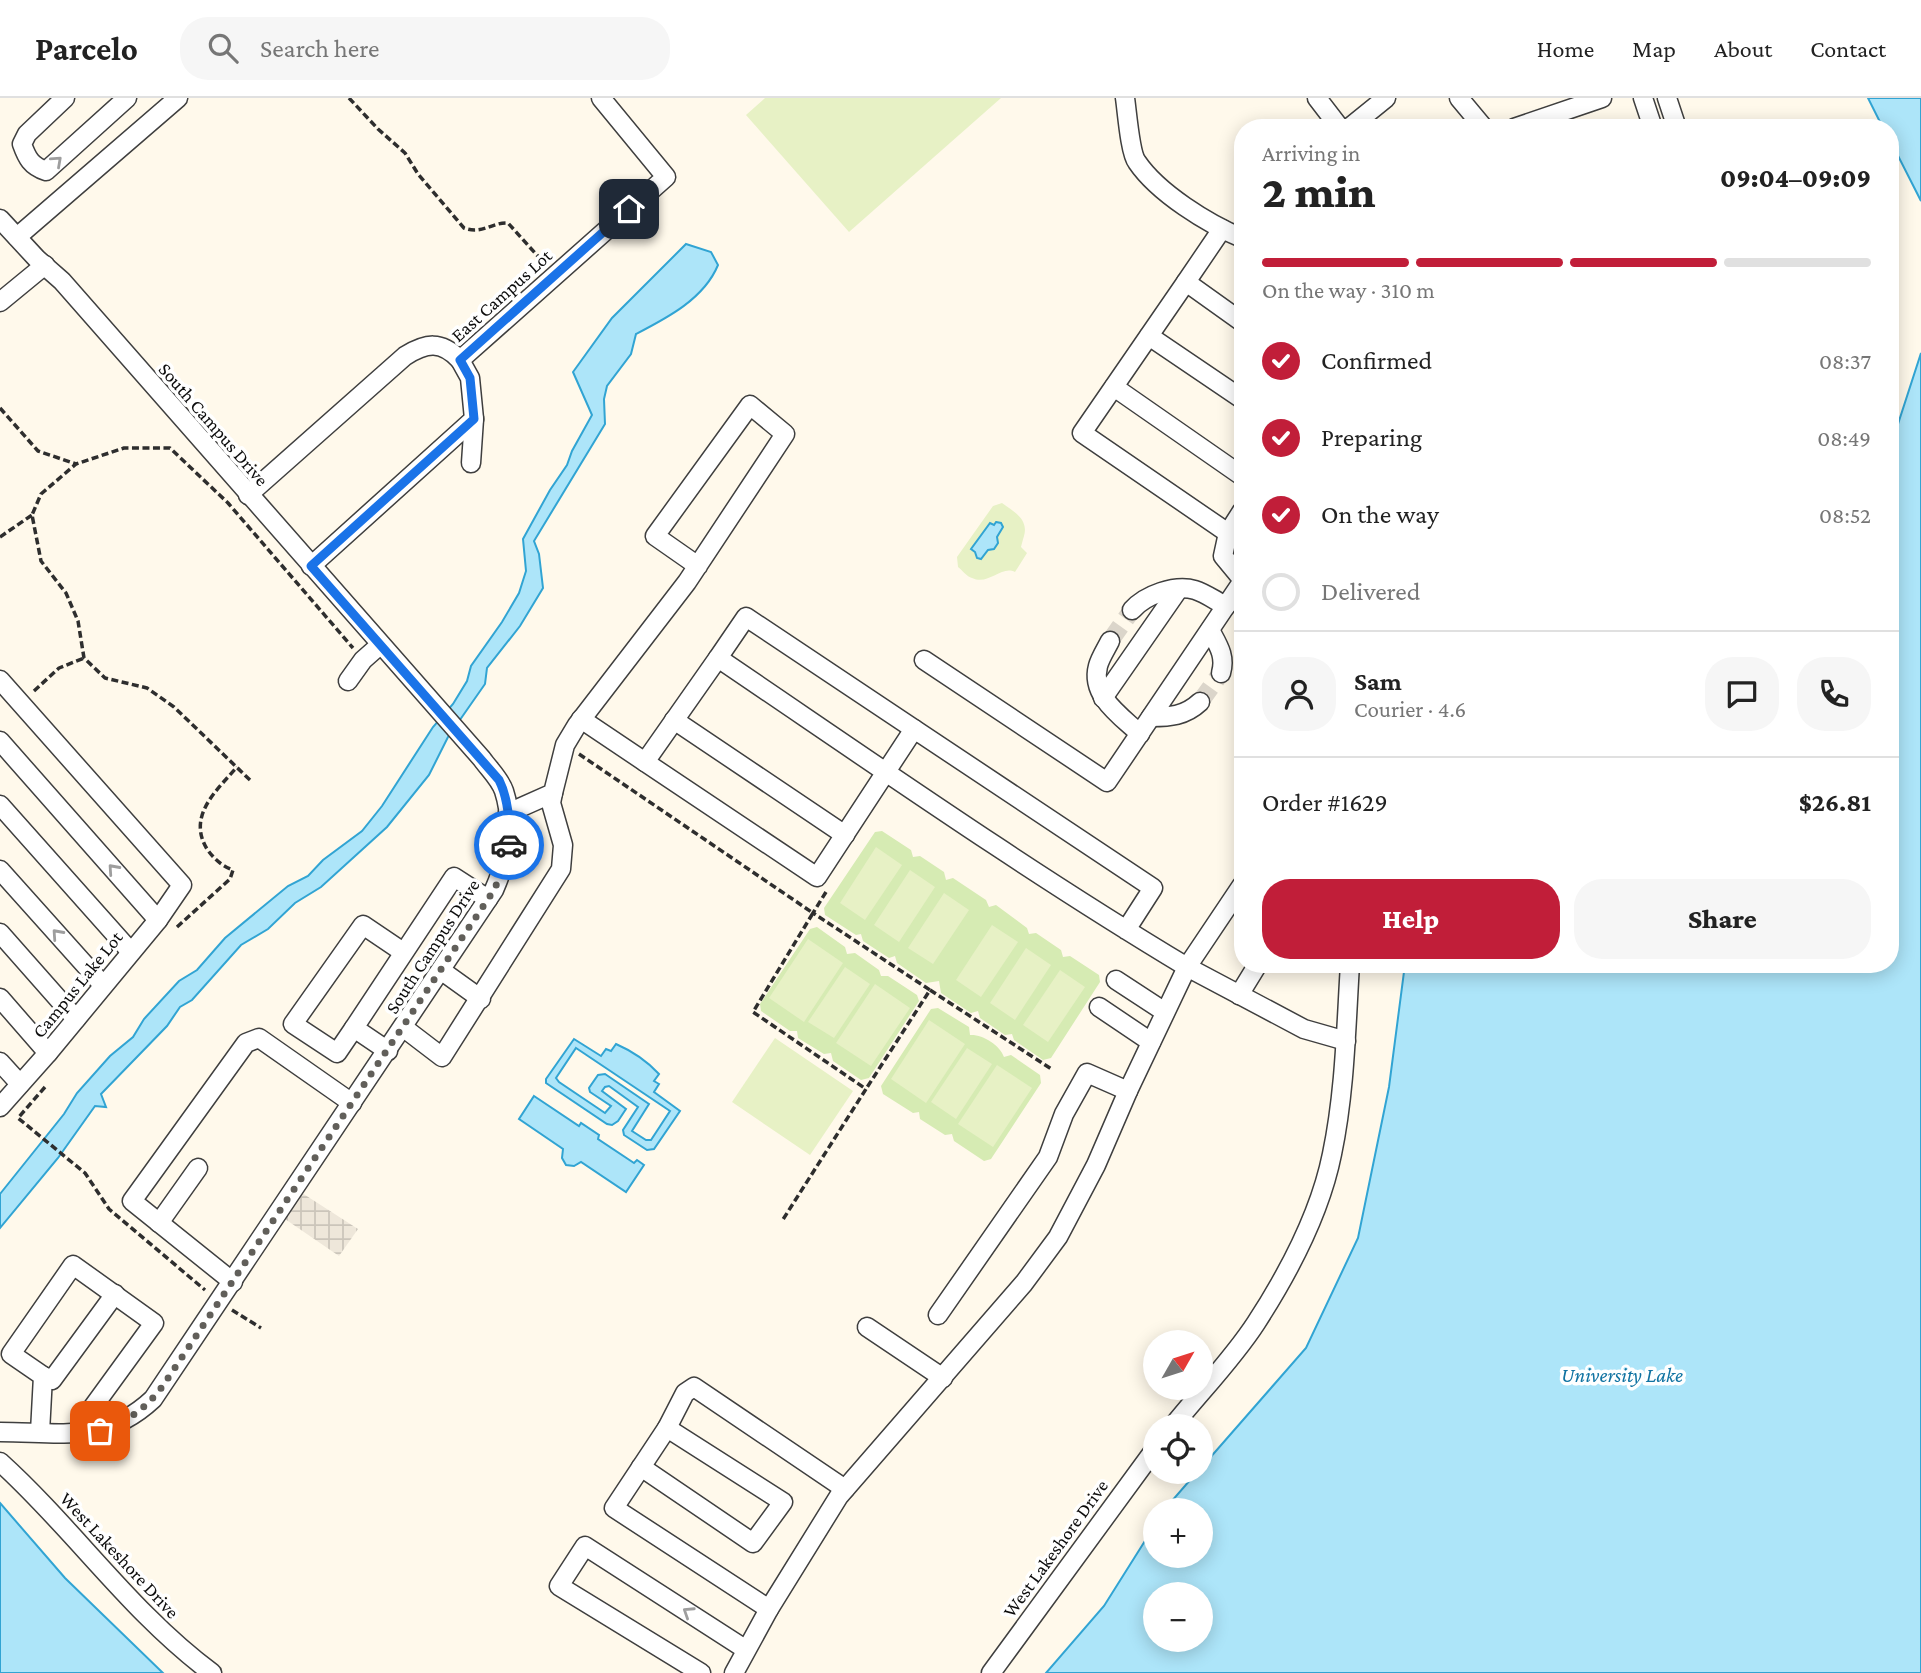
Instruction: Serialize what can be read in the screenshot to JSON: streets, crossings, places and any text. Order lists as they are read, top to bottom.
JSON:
{
  "streets": {
    "street": [
      "East Campus Lot",
      "South Campus Drive",
      "Campus Lake Lot",
      "West Lakeshore Drive"
    ]
  },
  "crossings": [
    ["East Campus Lot", "South Campus Drive"]
  ],
  "water": ["University Lake"],
  "north": "top right",
  "page": {
    "header": "Parcelo",
    "search": "Search here",
    "nav": [
      "Home",
      "Map",
      "About",
      "Contact"
    ],
    "heading": ["2 min", "Arriving in", "09:04–09:09"],
    "panel": [
      "Sam",
      "Courier · 4.6",
      "Order #1629",
      "$26.81"
    ],
    "bar": "On the way · 310 m",
    "list": [
      ["Confirmed", "08:37"],
      ["Preparing", "08:49"],
      ["On the way", "08:52"],
      "Delivered"
    ],
    "buttons": ["Help", "Share"],
    "map_buttons": ["+", "−"]
  }
}
